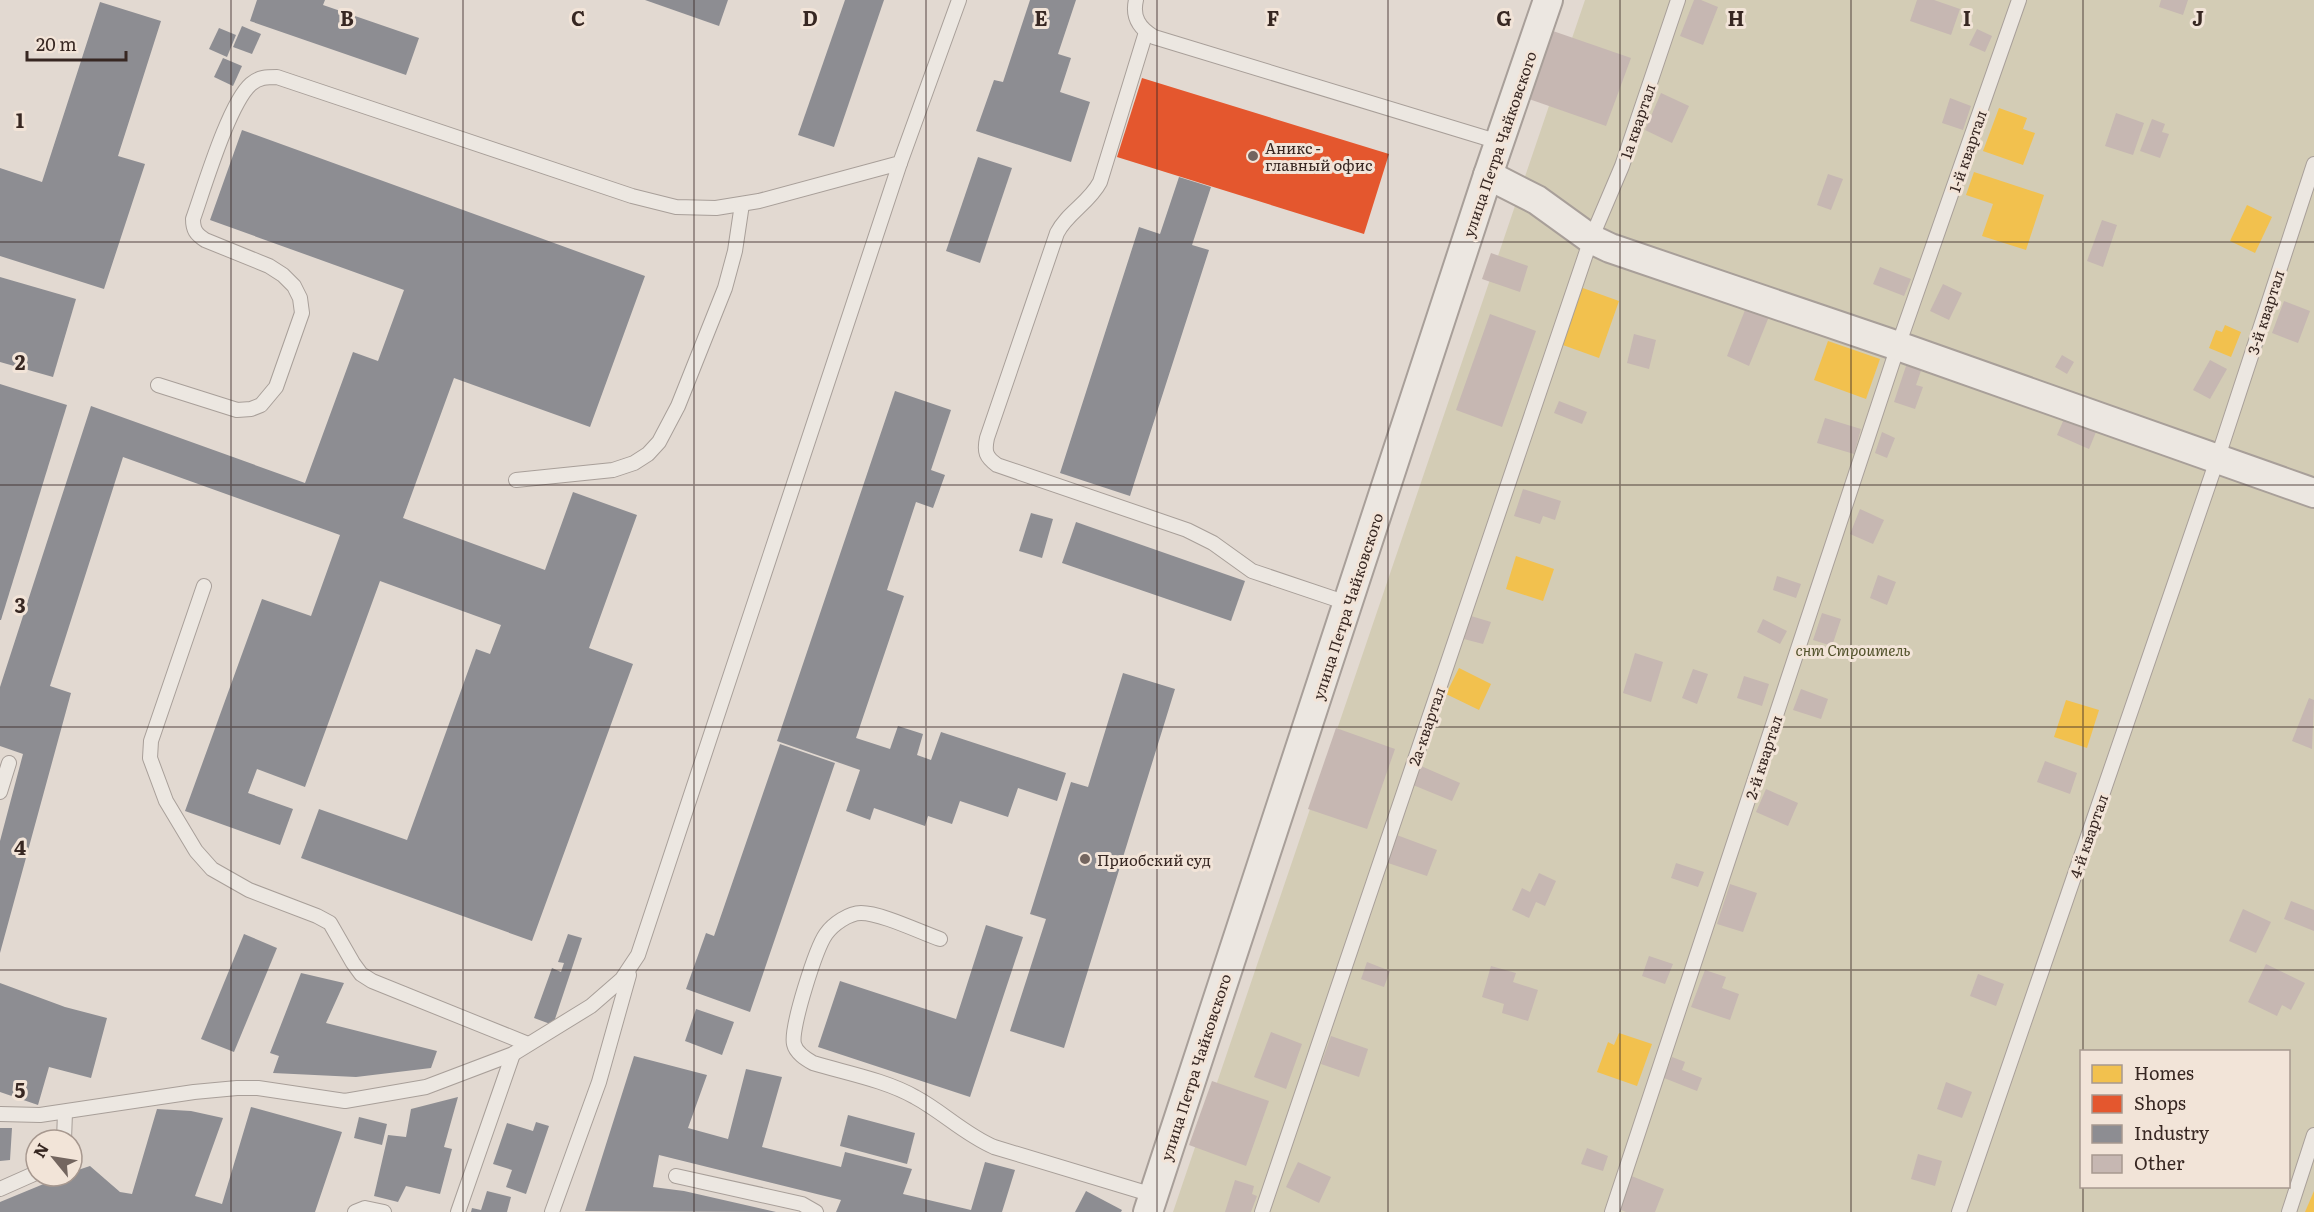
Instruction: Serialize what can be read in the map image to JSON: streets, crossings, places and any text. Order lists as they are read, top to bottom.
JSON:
{
  "streets": {
    "street": ["улица Петра Чайковского"],
    "lane": [
      "1а квартал",
      "1-й квартал",
      "3-й квартал",
      "2а-квартал",
      "2-й квартал",
      "4-й квартал"
    ]
  },
  "crossings": [
    ["1а квартал", "2а-квартал"],
    ["1-й квартал", "2-й квартал"],
    ["3-й квартал", "4-й квартал"]
  ],
  "parks": ["снт Строитель"],
  "places": ["Аникс - главный офис", "Приобский суд"],
  "legend": [
    "Homes",
    "Shops",
    "Industry",
    "Other"
  ],
  "scale_bar": "20 m",
  "north": "top left",
  "grid": {
    "columns": [
      "B",
      "C",
      "D",
      "E",
      "F",
      "G",
      "H",
      "I",
      "J"
    ],
    "rows": [
      "1",
      "2",
      "3",
      "4",
      "5"
    ]
  }
}
